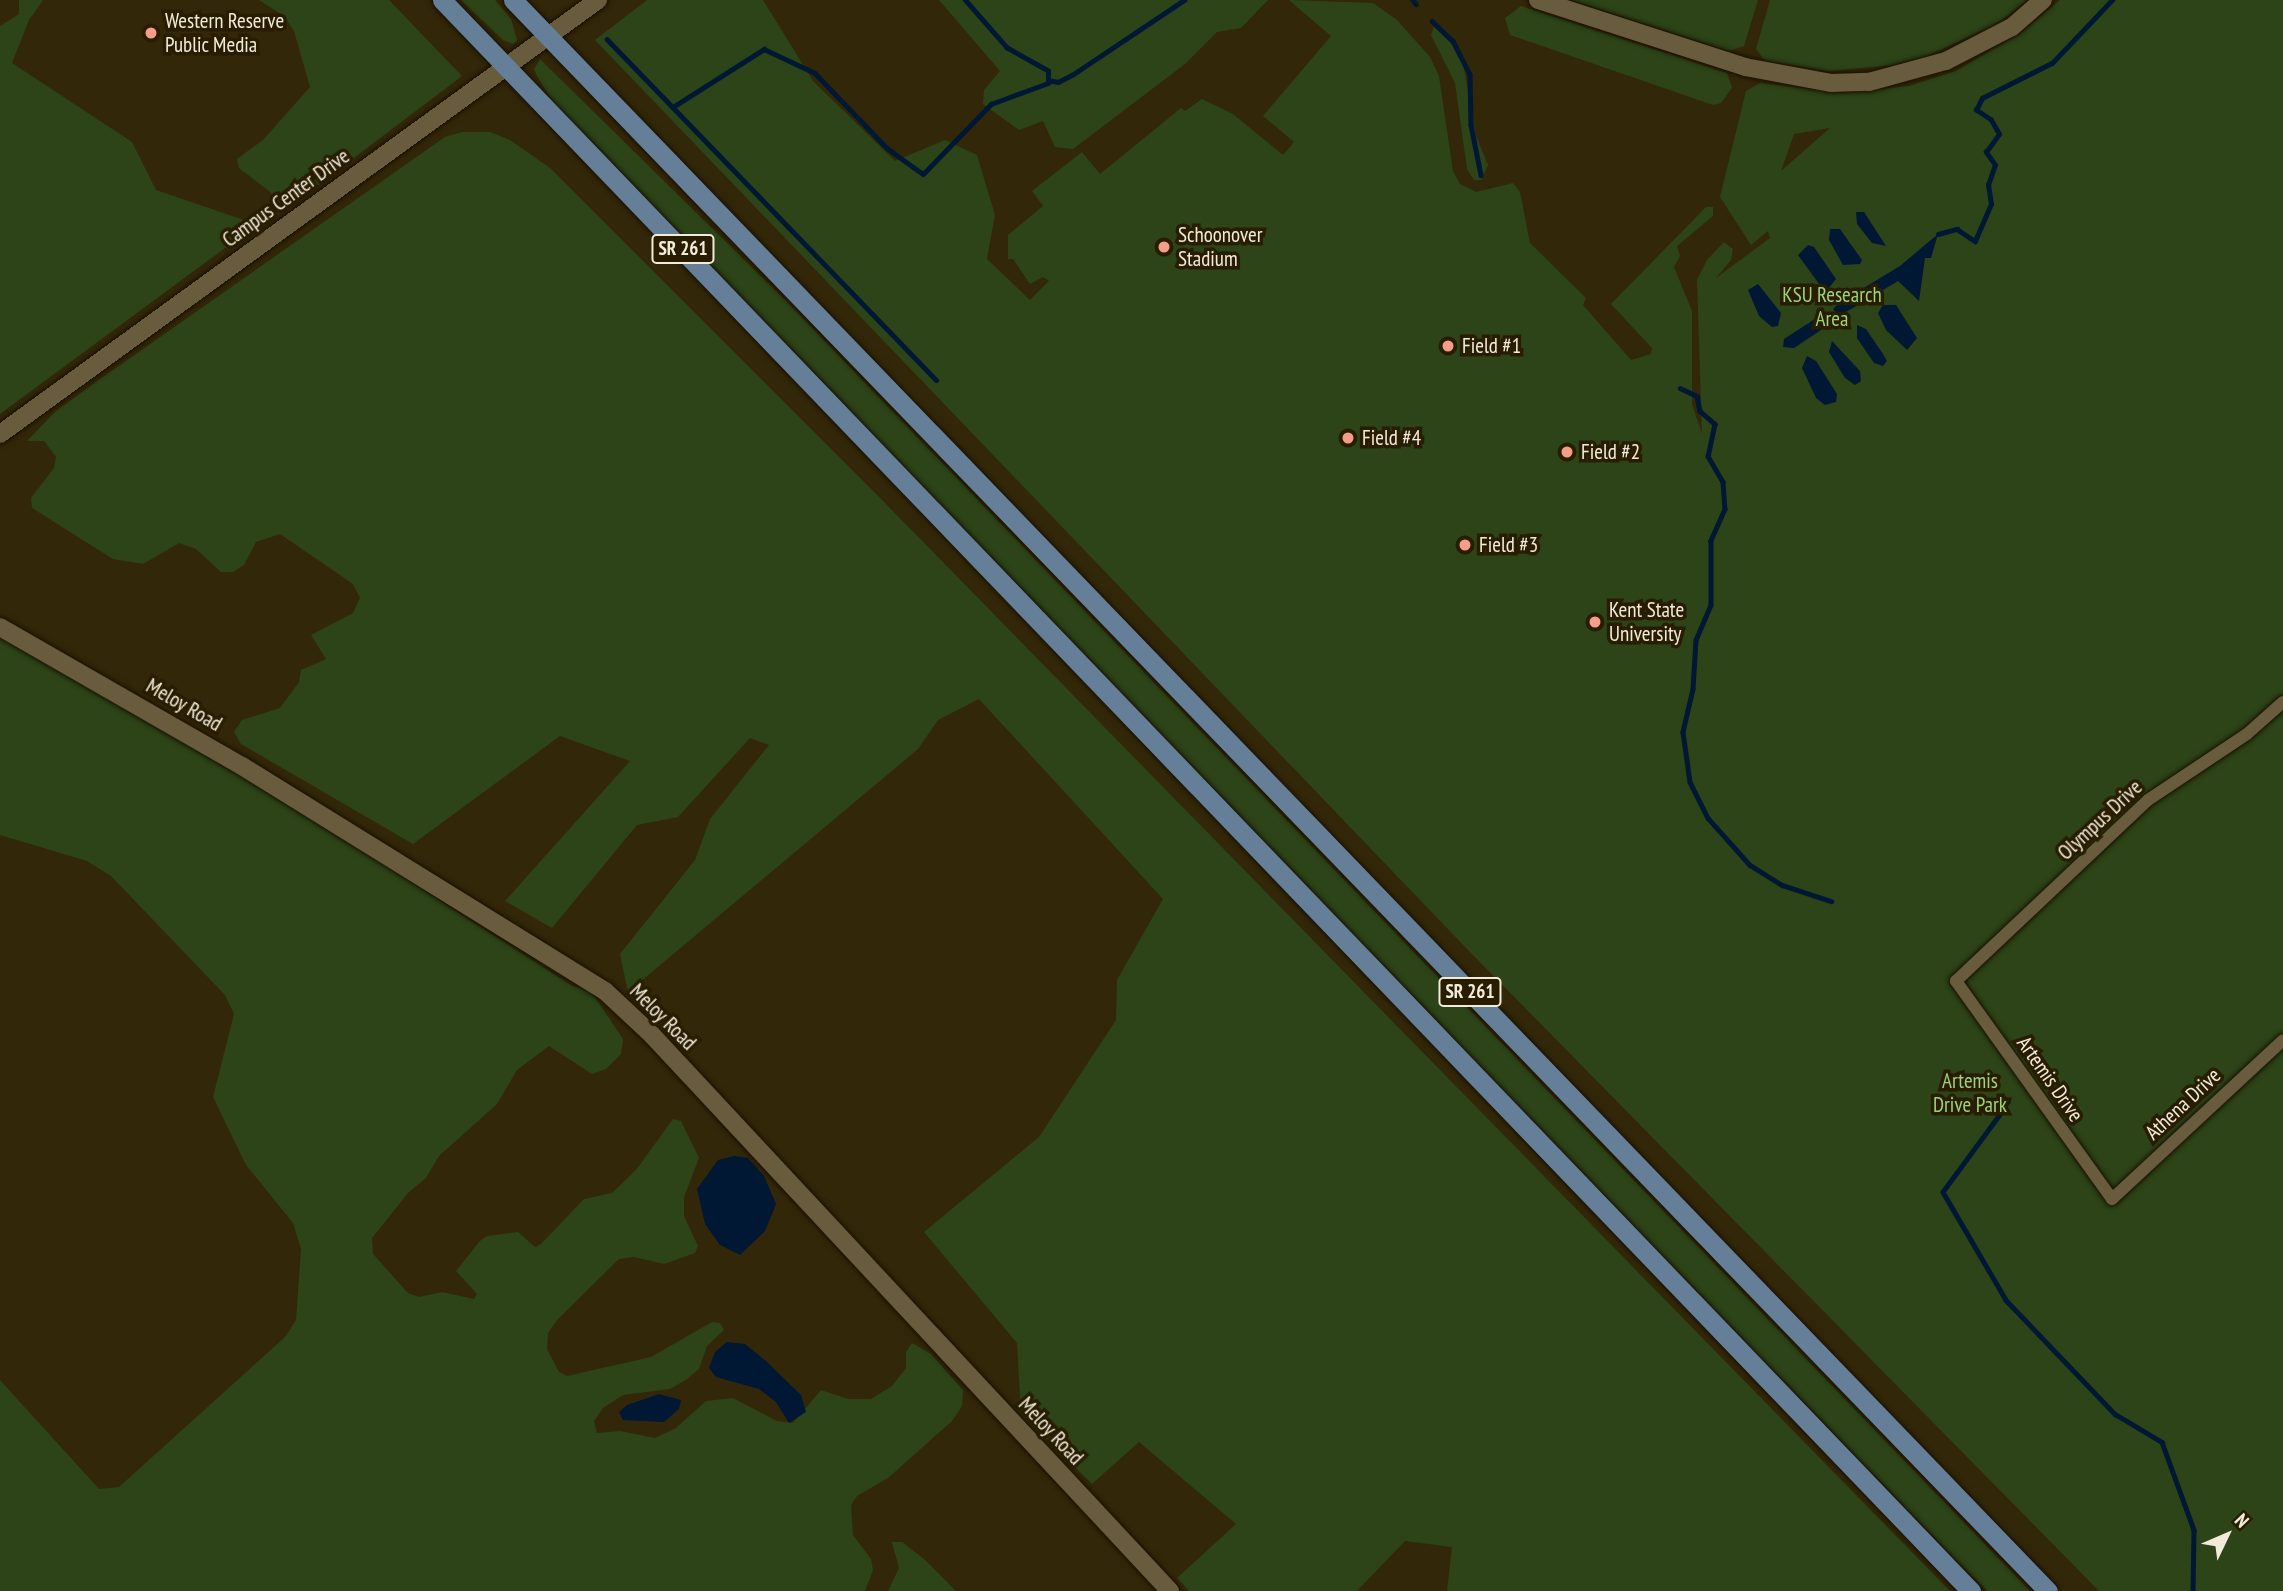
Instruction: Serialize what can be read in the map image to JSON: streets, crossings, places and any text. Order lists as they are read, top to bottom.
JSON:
{
  "streets": {
    "main road": ["SR 261"],
    "street": [
      "Campus Center Drive",
      "Meloy Road",
      "Olympus Drive",
      "Artemis Drive",
      "Athena Drive"
    ]
  },
  "crossings": [
    ["Campus Center Drive", "SR 261"],
    ["Olympus Drive", "Artemis Drive"],
    ["Artemis Drive", "Athena Drive"]
  ],
  "parks": ["KSU Research Area", "Artemis Drive Park"],
  "places": [
    "Western Reserve Public Media",
    "Schoonover Stadium",
    "Field #1",
    "Field #4",
    "Field #2",
    "Field #3",
    "Kent State University"
  ],
  "north": "top right"
}
